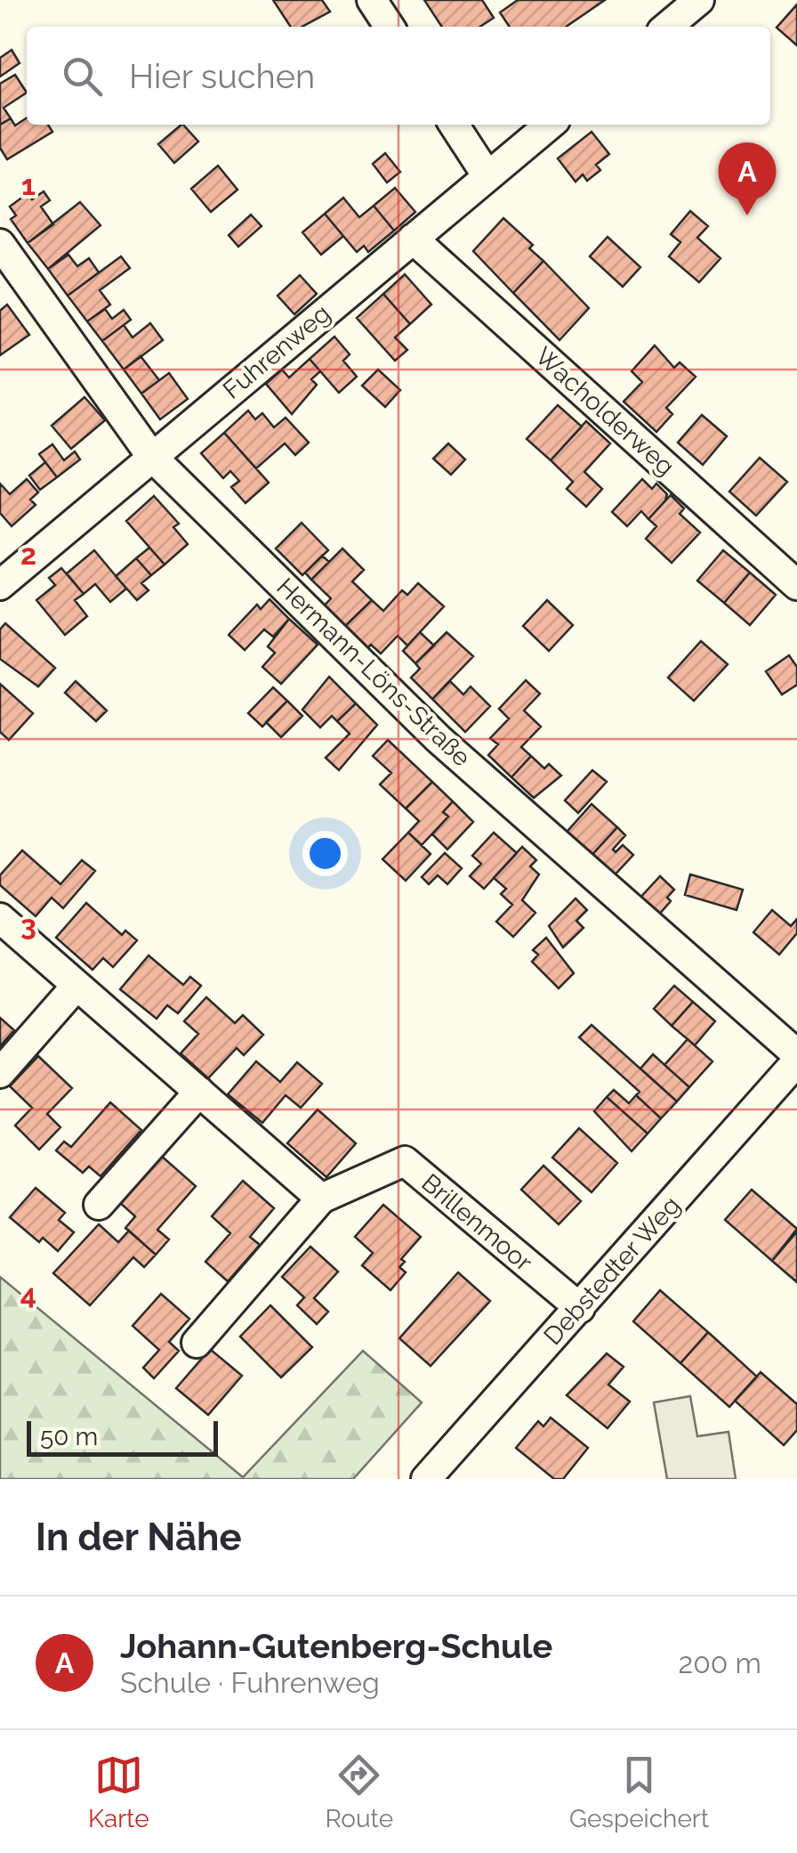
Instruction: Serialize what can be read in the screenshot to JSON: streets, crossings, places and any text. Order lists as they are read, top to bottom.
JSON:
{
  "streets": {
    "street": [
      "Fuhrenweg",
      "Wacholderweg",
      "Hermann-Löns-Straße",
      "Brillenmoor",
      "Debstedter Weg"
    ]
  },
  "crossings": [
    ["Fuhrenweg", "Wacholderweg"],
    ["Fuhrenweg", "Hermann-Löns-Straße"],
    ["Brillenmoor", "Debstedter Weg"]
  ],
  "scale_bar": "50 m",
  "page": {
    "search": "Hier suchen",
    "pins": "A",
    "scale": "50 m",
    "heading": "In der Nähe",
    "list": [
      {
        "mark": "A",
        "name": "Johann-Gutenberg-Schule",
        "note": "Schule · Fuhrenweg",
        "value": "200 m"
      }
    ],
    "nav": ["Karte", "Route", "Gespeichert"]
  },
  "grid": {
    "rows": [
      "1",
      "2",
      "3",
      "4"
    ]
  }
}
